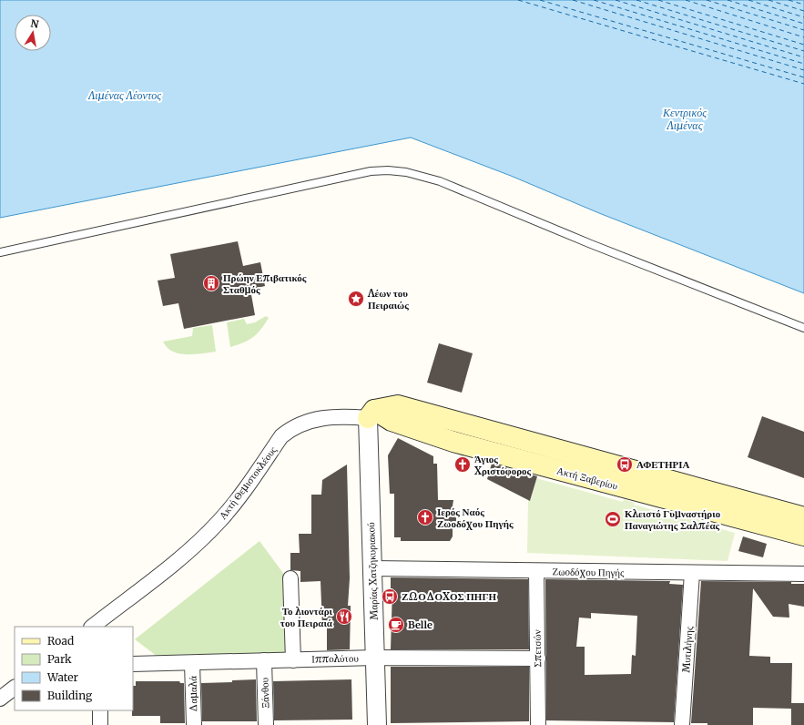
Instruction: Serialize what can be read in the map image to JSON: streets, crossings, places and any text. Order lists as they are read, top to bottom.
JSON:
{
  "streets": {
    "main road": ["Ακτή Ξαβερίου"],
    "street": [
      "Ακτή Θεμιστοκλέους",
      "Μαρίας Χατζηκυριακού",
      "Ζωοδόχου Πηγής",
      "Σπετσών",
      "Μυτιλήνης",
      "Ιππολύτου",
      "Ξάνθου",
      "Δαμαλά"
    ]
  },
  "crossings": [
    ["Ακτή Ξαβερίου", "Ακτή Θεμιστοκλέους"],
    ["Ακτή Ξαβερίου", "Μαρίας Χατζηκυριακού"],
    ["Ακτή Θεμιστοκλέους", "Μαρίας Χατζηκυριακού"],
    ["Μαρίας Χατζηκυριακού", "Ζωοδόχου Πηγής"],
    ["Μαρίας Χατζηκυριακού", "Ιππολύτου"],
    ["Ζωοδόχου Πηγής", "Σπετσών"],
    ["Ζωοδόχου Πηγής", "Μυτιλήνης"],
    ["Σπετσών", "Ιππολύτου"],
    ["Ιππολύτου", "Ξάνθου"],
    ["Ιππολύτου", "Δαμαλά"]
  ],
  "water": ["Λιμένας Λέοντος", "Κεντρικός Λιμένας"],
  "places": {
    "building": ["Πρώην Επιβατικός Σταθμός"],
    "place": ["Λέων του Πειραιώς"],
    "church": ["Άγιος Χριστόφορος", "Ιερός Ναός Ζωοδόχου Πηγής"],
    "bus stop": ["ΑΦΕΤΗΡΙΑ", "ΖΩΟΔΟΧΟΣ ΠΗΓΗ"],
    "sports": ["Κλειστό Γυμναστήριο Παναγιώτης Σαλπέας"],
    "restaurant": ["Το λιοντάρι του Πειραιά"],
    "cafe": ["Belle"]
  },
  "legend": [
    "Road",
    "Park",
    "Water",
    "Building"
  ],
  "north": "top"
}
